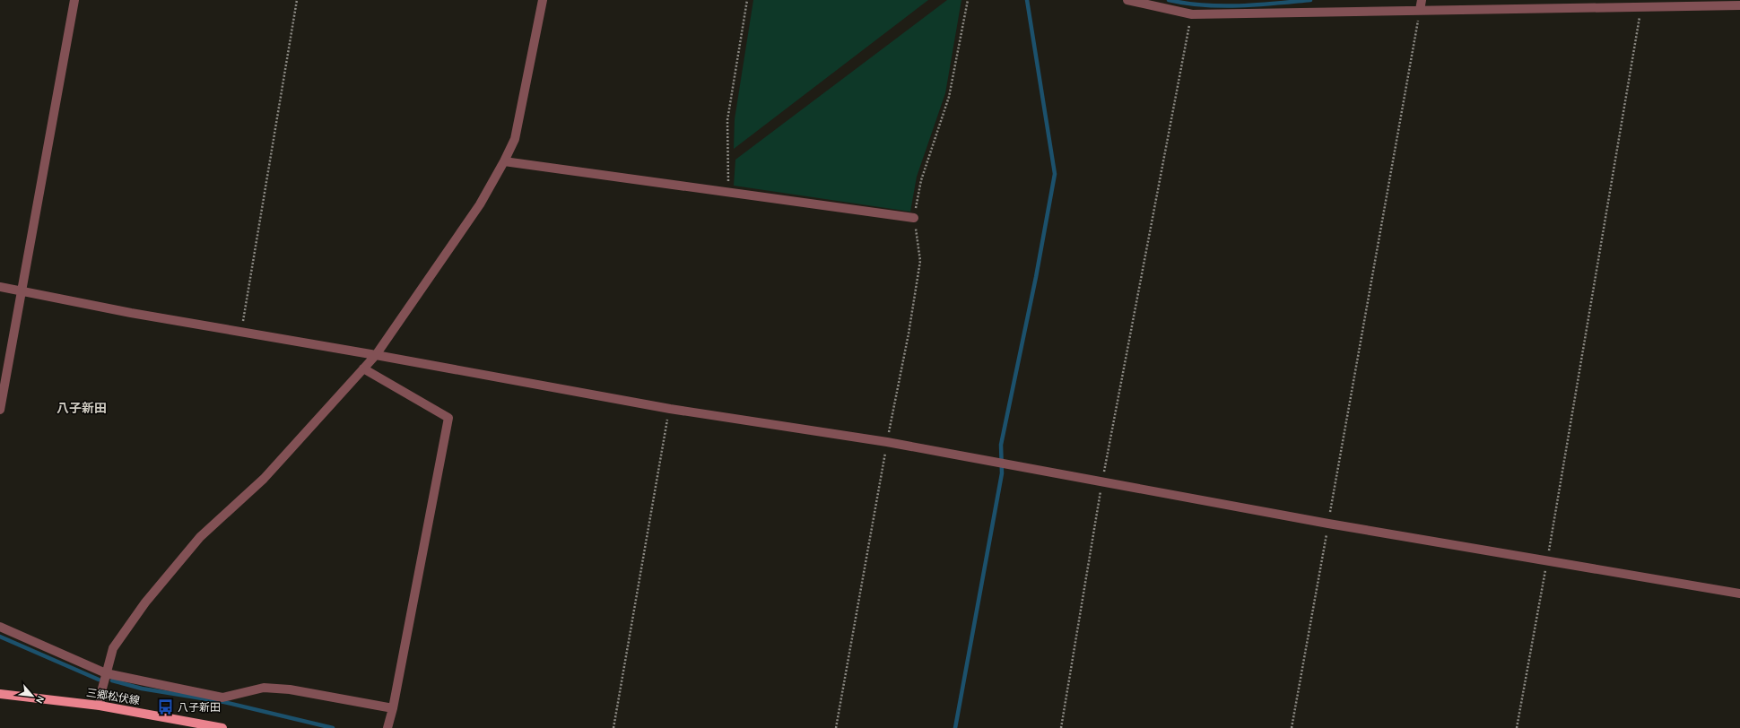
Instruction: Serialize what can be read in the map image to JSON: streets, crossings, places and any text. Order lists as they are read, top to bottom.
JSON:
{
  "streets": {
    "main road": ["三郷松伏線"]
  },
  "districts": ["八子新田"],
  "places": {
    "bus stop": ["八子新田"]
  },
  "north": "bottom right"
}
